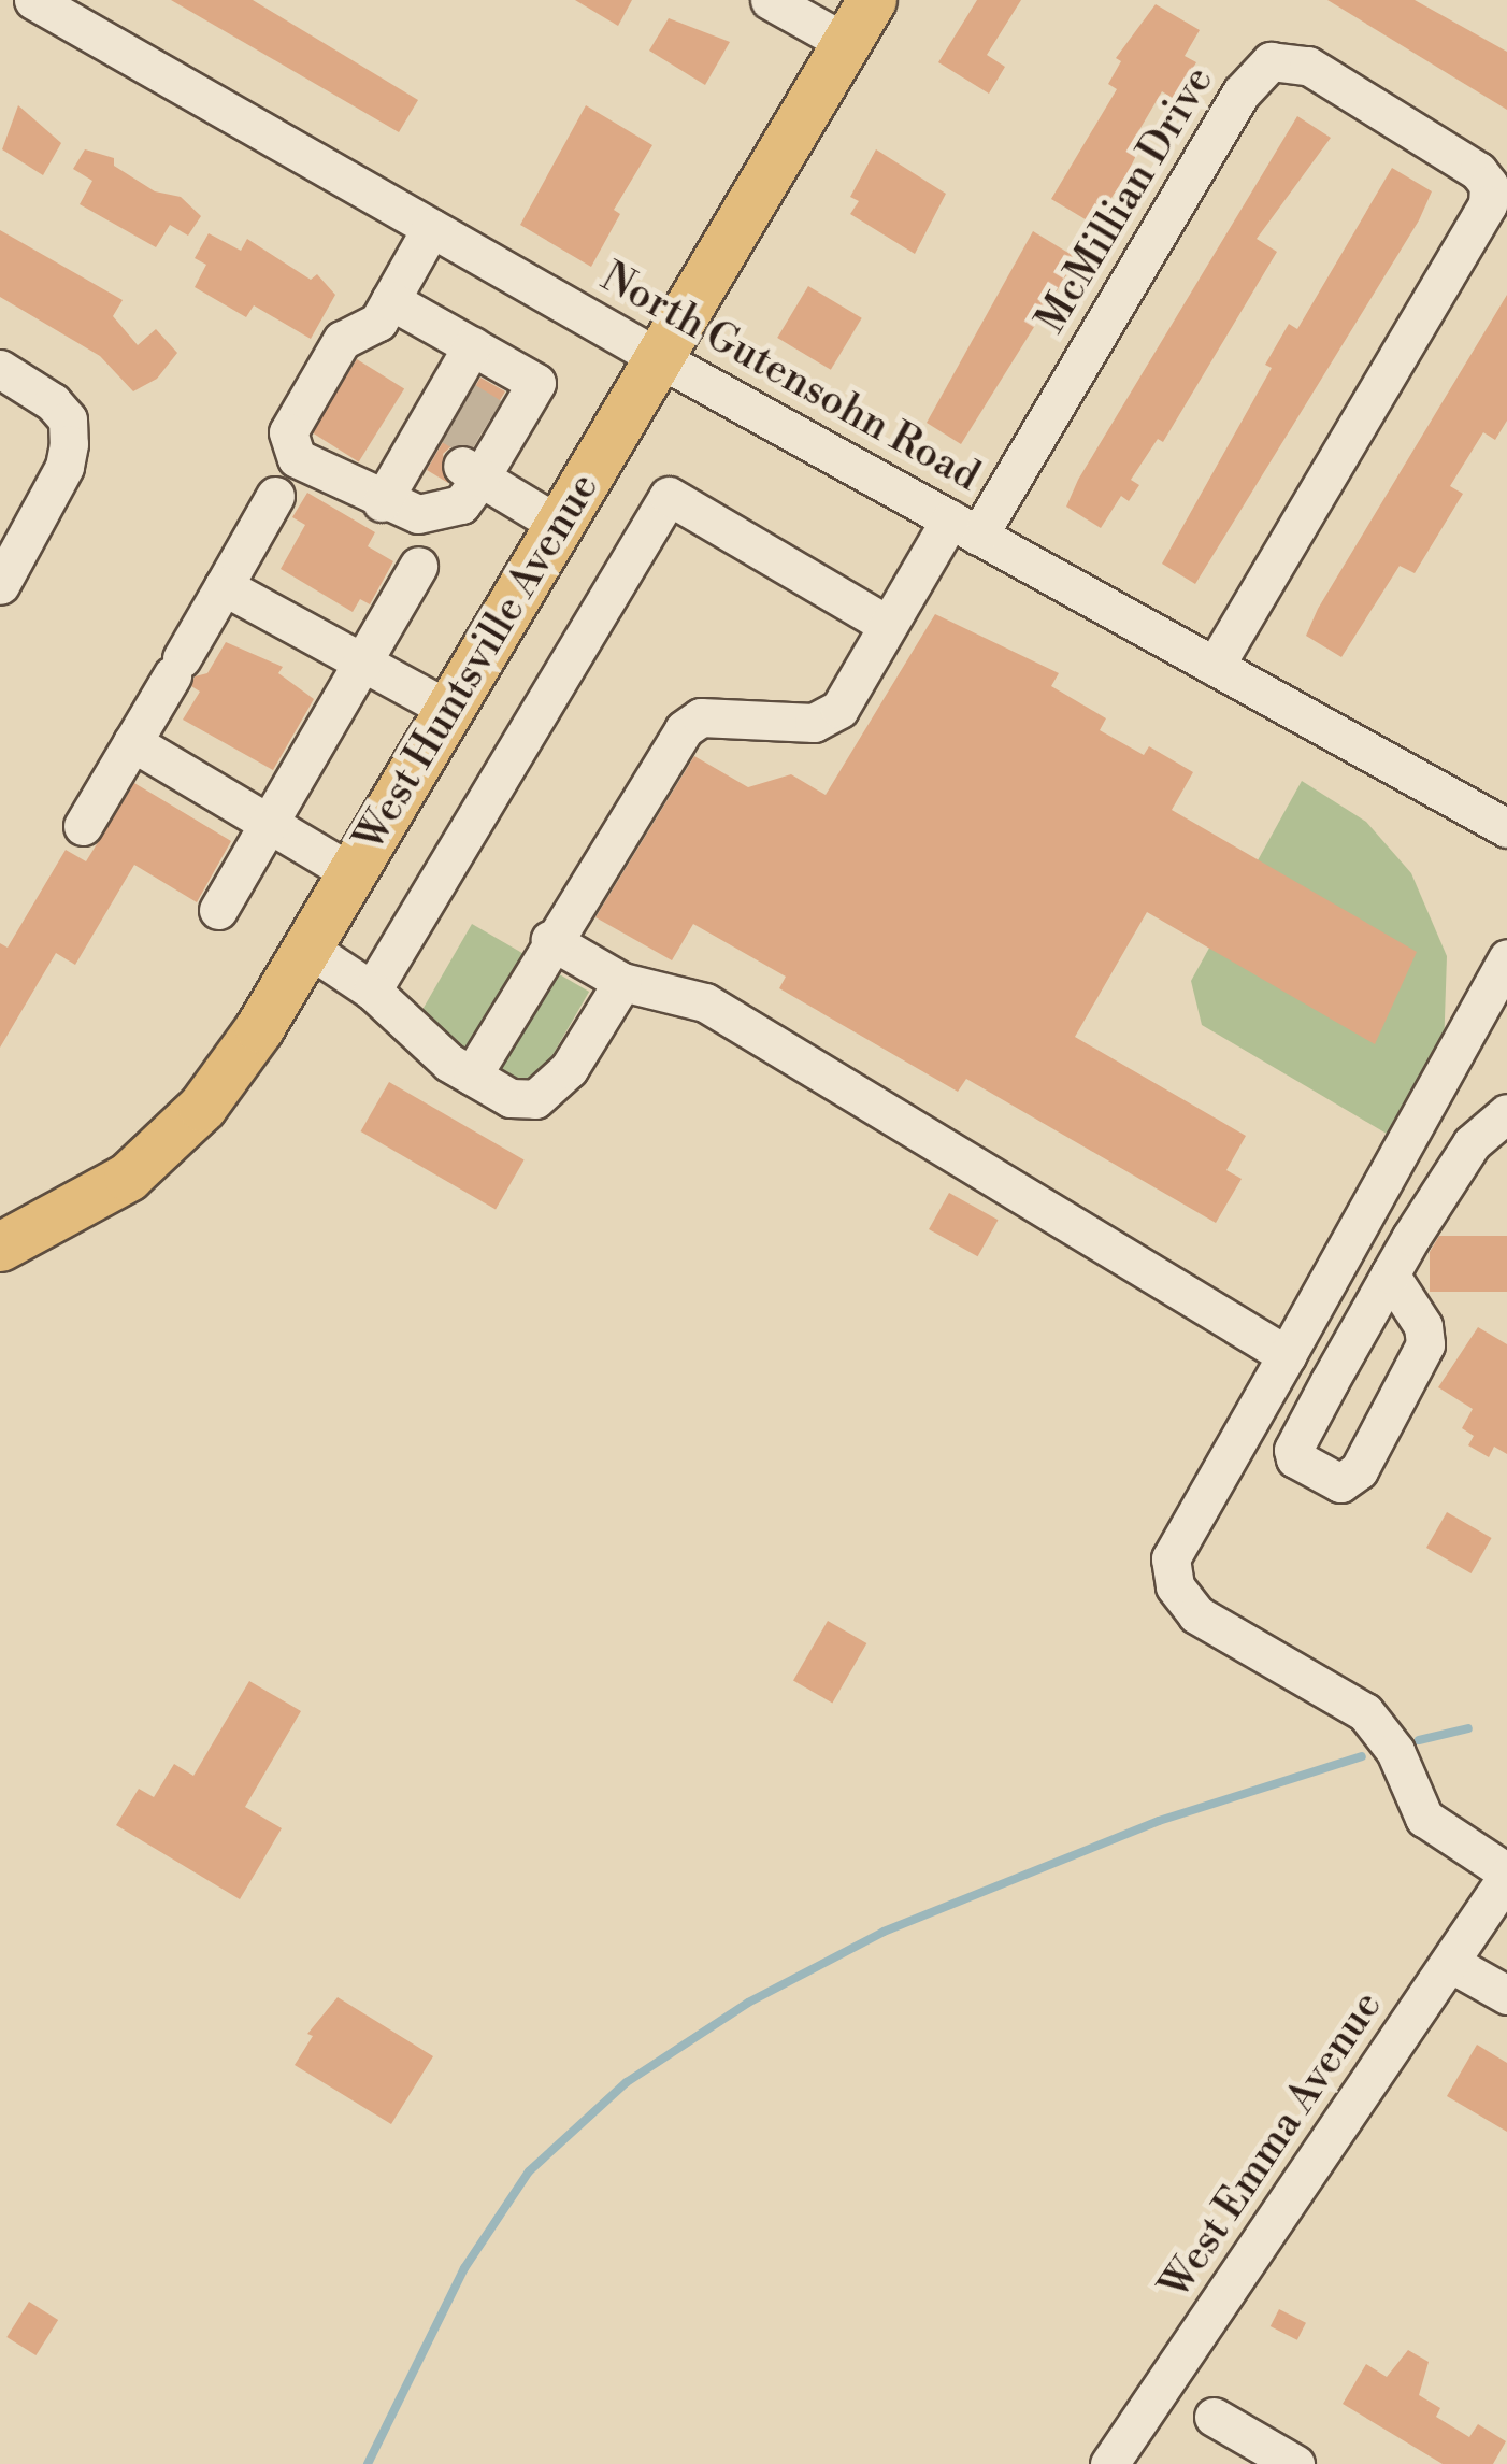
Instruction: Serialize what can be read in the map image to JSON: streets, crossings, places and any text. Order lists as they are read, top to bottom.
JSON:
{
  "streets": {
    "main road": ["West Huntsville Avenue"],
    "street": ["McMillian Drive", "North Gutensohn Road", "West Emma Avenue"]
  },
  "crossings": [
    ["McMillian Drive", "North Gutensohn Road"],
    ["North Gutensohn Road", "West Huntsville Avenue"]
  ]
}
